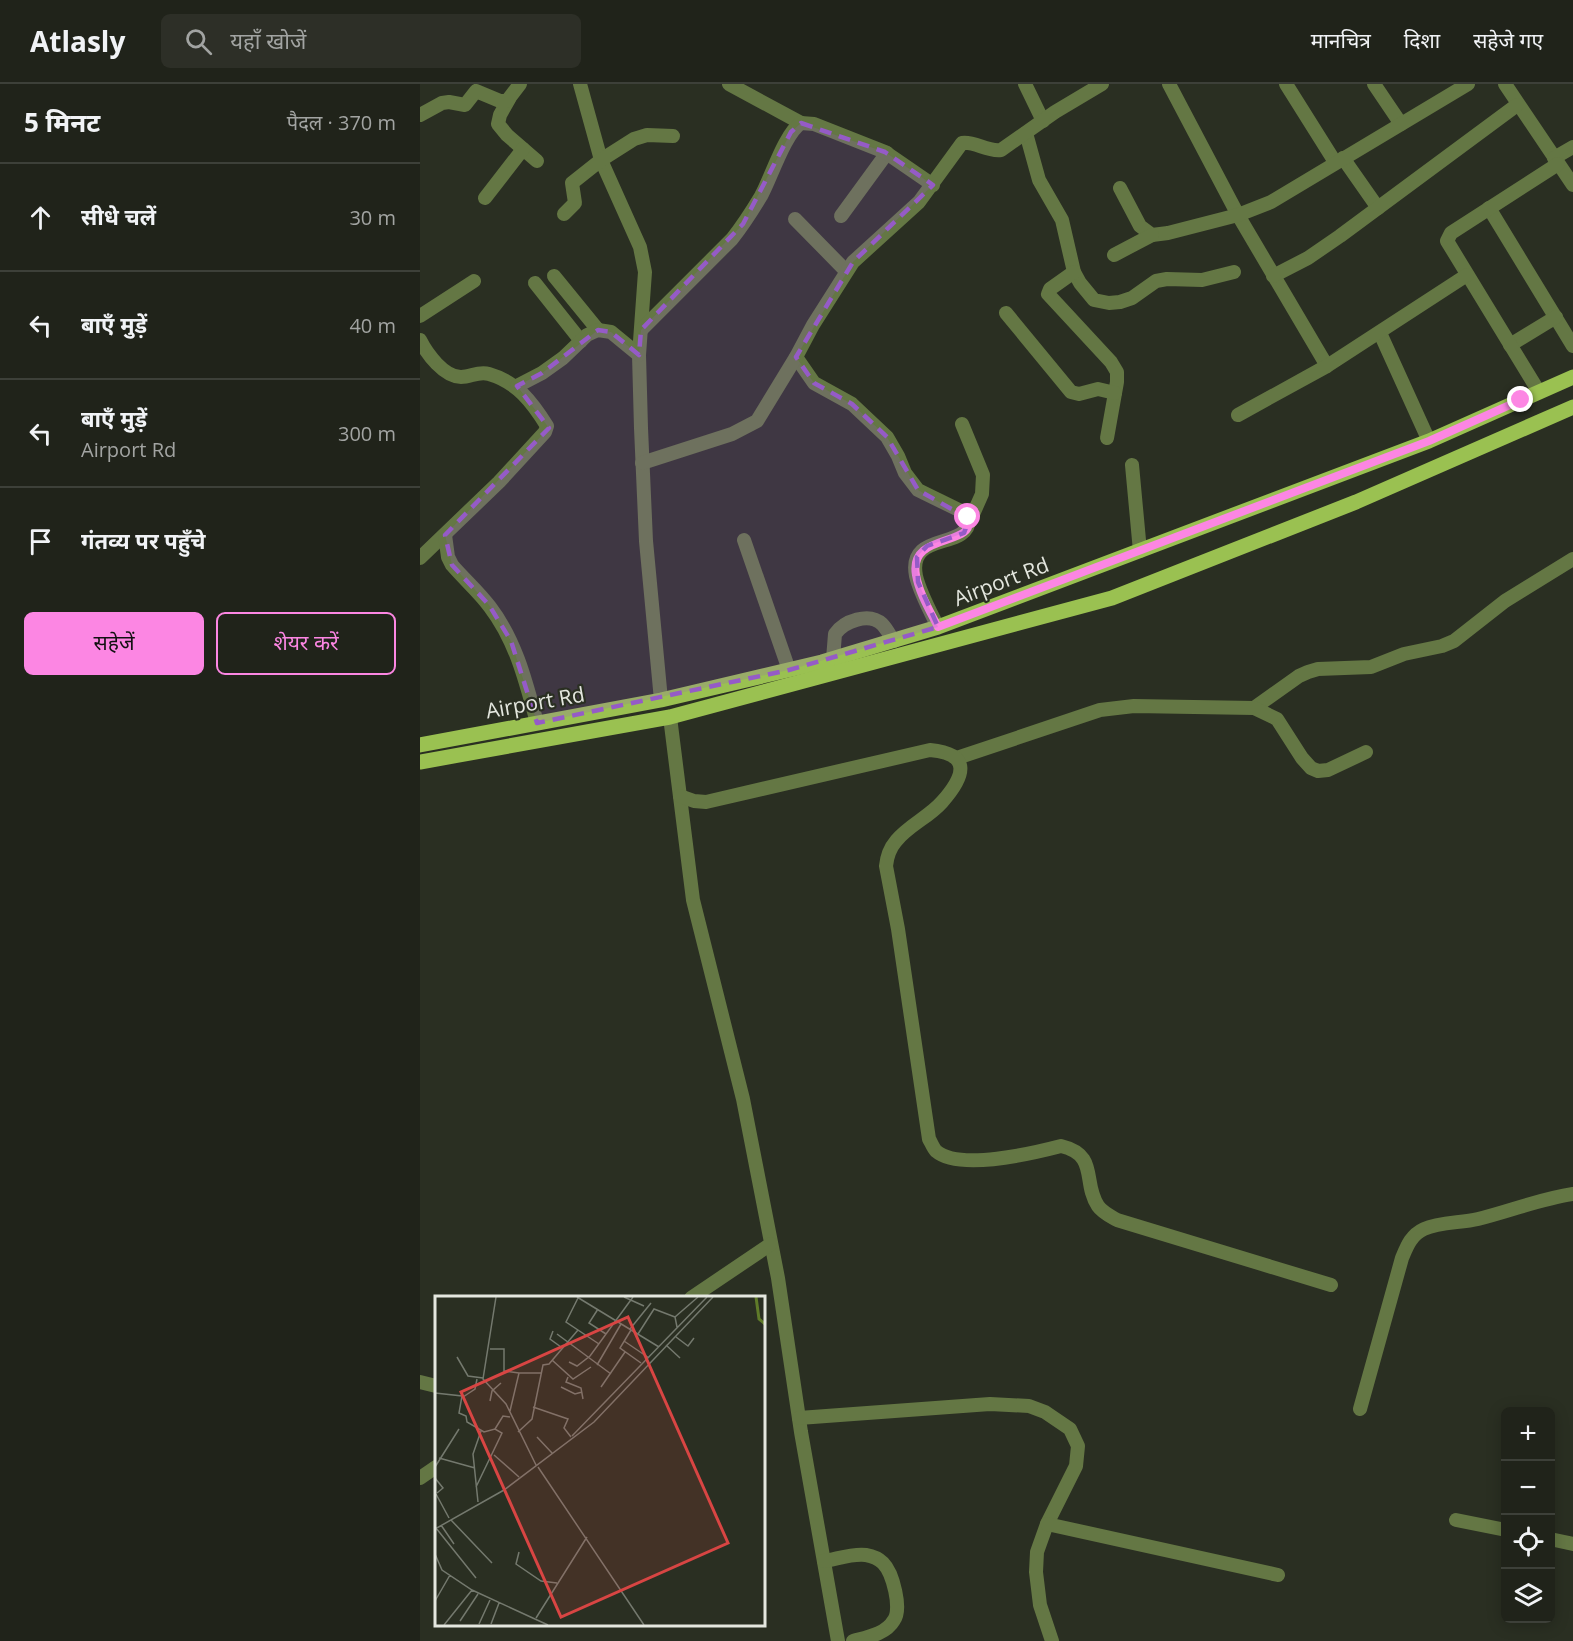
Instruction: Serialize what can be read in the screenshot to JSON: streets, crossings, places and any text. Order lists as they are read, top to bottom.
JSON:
{
  "streets": {
    "main road": ["Airport Rd"]
  },
  "page": {
    "header": "Atlasly",
    "search": "यहाँ खोजें",
    "nav": ["मानचित्र", "दिशा", "सहेजे गए"],
    "heading": ["5 मिनट", "पैदल · 370 m"],
    "list": [
      ["सीधे चलें", "30 m"],
      ["बाएँ मुड़ें", "40 m"],
      ["बाएँ मुड़ें", "Airport Rd", "300 m"],
      "गंतव्य पर पहुँचे"
    ],
    "buttons": ["सहेजें", "शेयर करें"],
    "map_buttons": ["+", "−"]
  }
}
